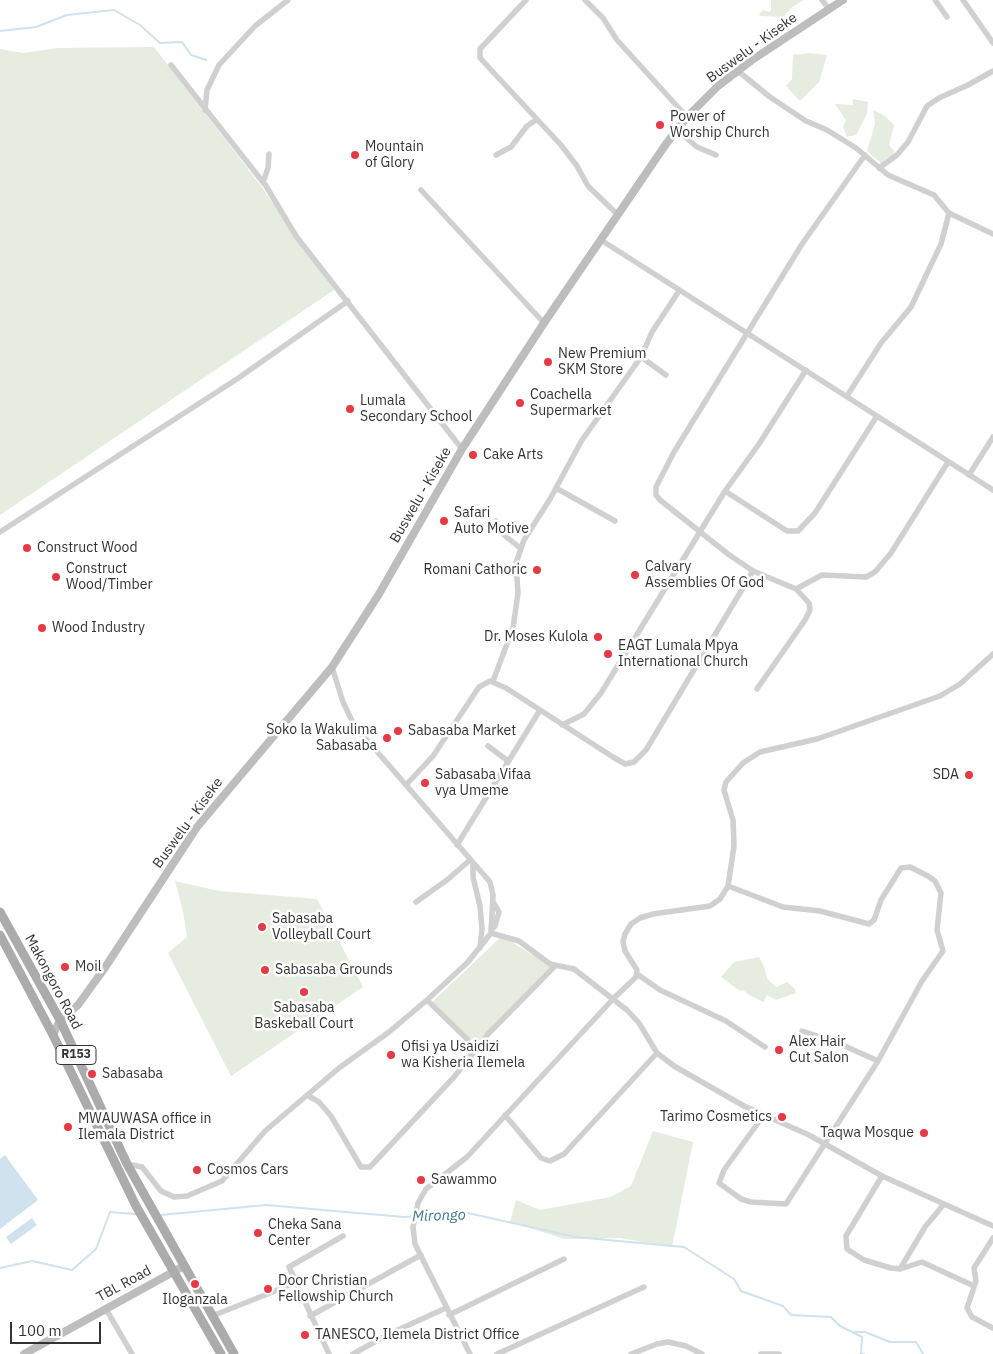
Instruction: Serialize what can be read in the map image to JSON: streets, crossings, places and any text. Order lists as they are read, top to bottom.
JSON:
{
  "streets": {
    "main road": [
      "Buswelu - Kiseke",
      "Makongoro Road",
      "R153",
      "TBL Road"
    ]
  },
  "crossings": [
    ["Buswelu - Kiseke", "Makongoro Road"],
    ["Makongoro Road", "R153"],
    ["Makongoro Road", "TBL Road"],
    ["R153", "TBL Road"]
  ],
  "water": ["Mirongo"],
  "places": [
    "Power of Worship Church",
    "Mountain of Glory",
    "New Premium SKM Store",
    "Coachella Supermarket",
    "Lumala Secondary School",
    "Cake Arts",
    "Safari Auto Motive",
    "Construct Wood",
    "Romani Cathoric",
    "Calvary Assemblies Of God",
    "Construct Wood/Timber",
    "Wood Industry",
    "Dr. Moses Kulola",
    "EAGT Lumala Mpya International Church",
    "Sabasaba Market",
    "Soko la Wakulima Sabasaba",
    "SDA",
    "Sabasaba Vifaa vya Umeme",
    "Sabasaba Volleyball Court",
    "Moil",
    "Sabasaba Grounds",
    "Sabasaba Baskeball Court",
    "Alex Hair Cut Salon",
    "Ofisi ya Usaidizi wa Kisheria Ilemela",
    "Sabasaba",
    "Tarimo Cosmetics",
    "MWAUWASA office in Ilemala District",
    "Taqwa Mosque",
    "Cosmos Cars",
    "Sawammo",
    "Cheka Sana Center",
    "Iloganzala",
    "Door Christian Fellowship Church",
    "TANESCO, Ilemela District Office"
  ],
  "scale_bar": "100 m"
}
